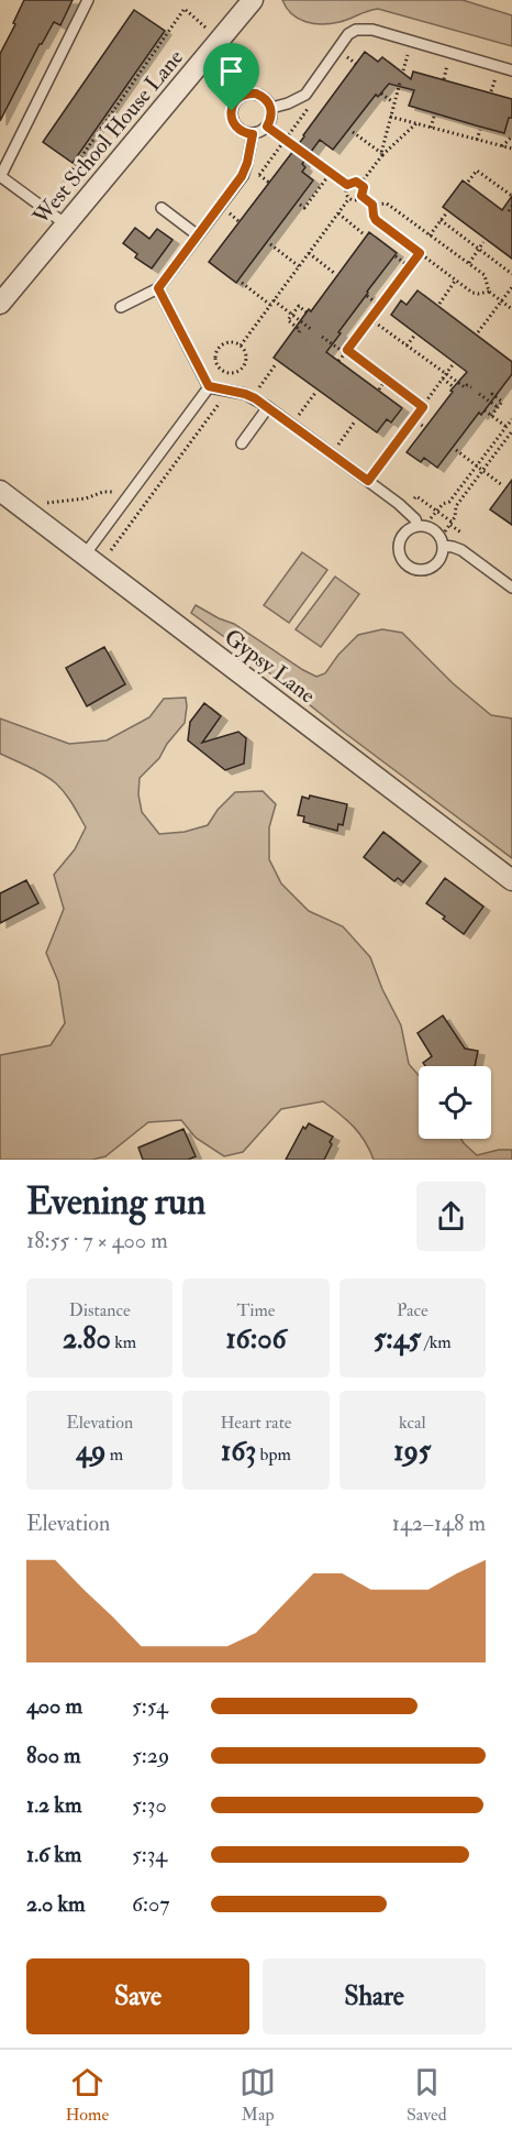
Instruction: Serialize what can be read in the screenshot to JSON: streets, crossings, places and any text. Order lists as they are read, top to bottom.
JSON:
{
  "streets": {
    "street": ["West School House Lane", "Gypsy Lane"]
  },
  "page": {
    "heading": ["Evening run", "18:55 · 7 × 400 m"],
    "stats": [
      ["Distance", "2.80 km"],
      ["Time", "16:06"],
      ["Pace", "5:45 /km"],
      ["Elevation", "49 m"],
      ["Heart rate", "163 bpm"],
      ["kcal", "195"]
    ],
    "chart": ["Elevation", "142–148 m"],
    "list": [
      {
        "name": "400 m",
        "note": "5:54"
      },
      {
        "name": "800 m",
        "note": "5:29"
      },
      {
        "name": "1.2 km",
        "note": "5:30"
      },
      {
        "name": "1.6 km",
        "note": "5:34"
      },
      {
        "name": "2.0 km",
        "note": "6:07"
      }
    ],
    "buttons": ["Save", "Share"],
    "tabs": ["Home", "Map", "Saved"]
  }
}
